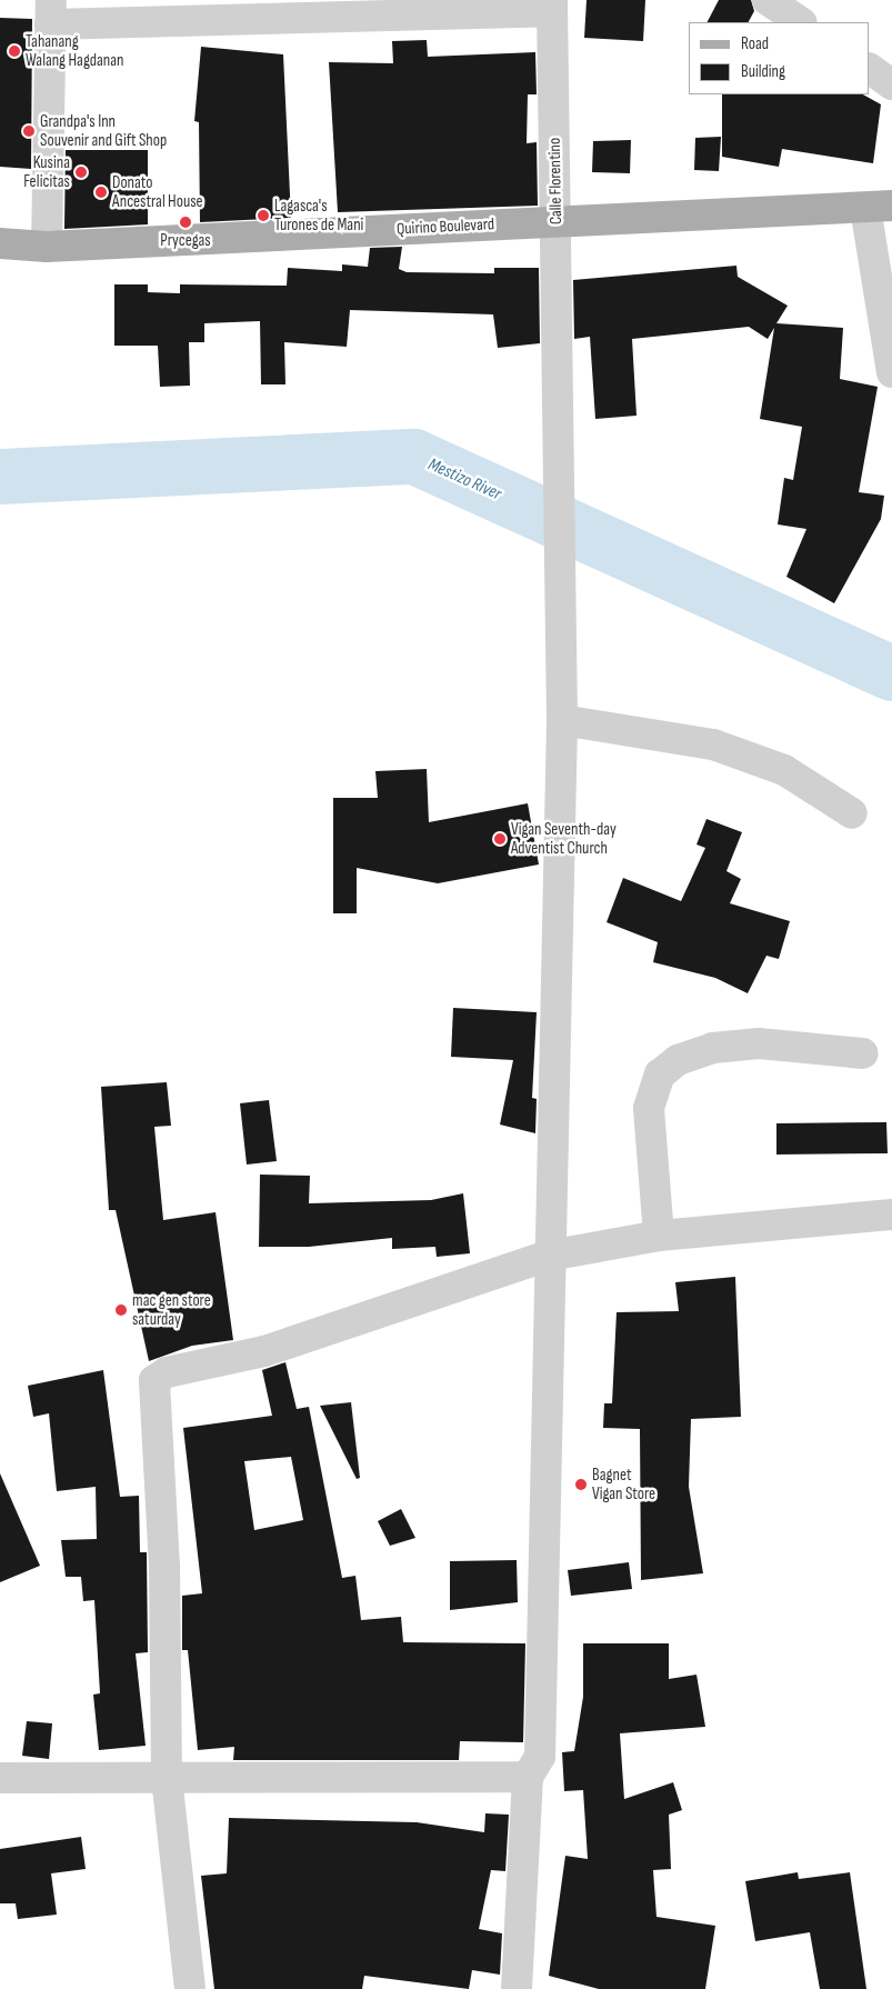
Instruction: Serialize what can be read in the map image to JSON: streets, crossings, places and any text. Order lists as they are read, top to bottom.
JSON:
{
  "streets": {
    "main road": ["Quirino Boulevard"],
    "street": ["Calle Florentino"]
  },
  "crossings": [
    ["Calle Florentino", "Quirino Boulevard"]
  ],
  "water": ["Mestizo River"],
  "places": [
    "Tahanang Walang Hagdanan",
    "Grandpa's Inn Souvenir and Gift Shop",
    "Kusina Felicitas",
    "Donato Ancestral House",
    "Lagasca's Turones de Mani",
    "Prycegas",
    "Vigan Seventh-day Adventist Church",
    "mac gen store saturday",
    "Bagnet Vigan Store"
  ],
  "legend": ["Road", "Building"]
}
